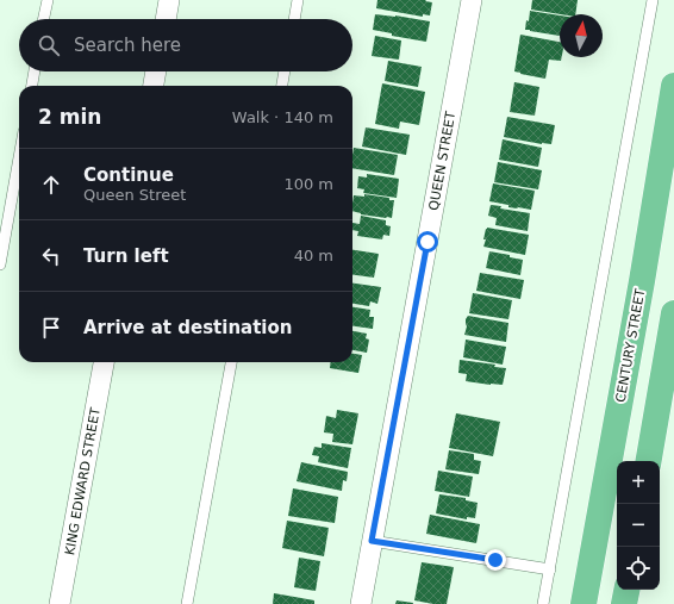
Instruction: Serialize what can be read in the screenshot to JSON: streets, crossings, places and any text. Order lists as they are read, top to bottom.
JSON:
{
  "streets": {
    "main road": ["CENTURY STREET"],
    "street": ["QUEEN STREET", "KING EDWARD STREET"]
  },
  "north": "top",
  "page": {
    "search": "Search here",
    "heading": ["2 min", "Walk · 140 m"],
    "list": [
      ["Continue", "Queen Street", "100 m"],
      ["Turn left", "40 m"],
      "Arrive at destination"
    ],
    "map_buttons": ["+", "−"]
  }
}
